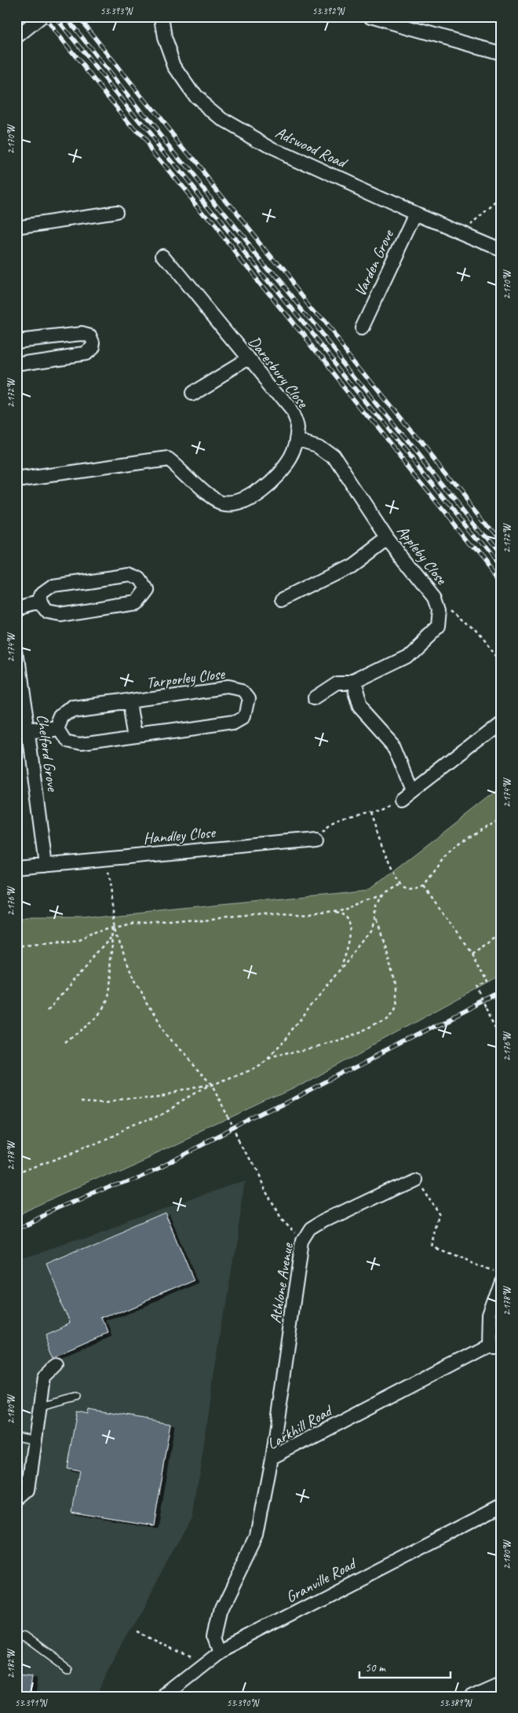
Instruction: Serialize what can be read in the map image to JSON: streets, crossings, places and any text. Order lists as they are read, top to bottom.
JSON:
{
  "streets": {
    "street": [
      "Adswood Road",
      "Varden Grove",
      "Daresbury Close",
      "Appleby Close",
      "Tarporley Close",
      "Chelford Grove",
      "Handley Close",
      "Athlone Avenue",
      "Larkhill Road",
      "Granville Road"
    ]
  },
  "crossings": [
    ["Adswood Road", "Varden Grove"],
    ["Daresbury Close", "Appleby Close"],
    ["Chelford Grove", "Handley Close"],
    ["Athlone Avenue", "Larkhill Road"],
    ["Larkhill Road", "Granville Road"]
  ],
  "scale_bar": "50 m",
  "coordinates": [
    "53.393°N",
    "53.392°N",
    "2.170°W",
    "2.172°W",
    "2.174°W",
    "2.176°W",
    "2.178°W",
    "2.180°W",
    "2.182°W",
    "53.391°N",
    "53.390°N",
    "53.389°N"
  ]
}
